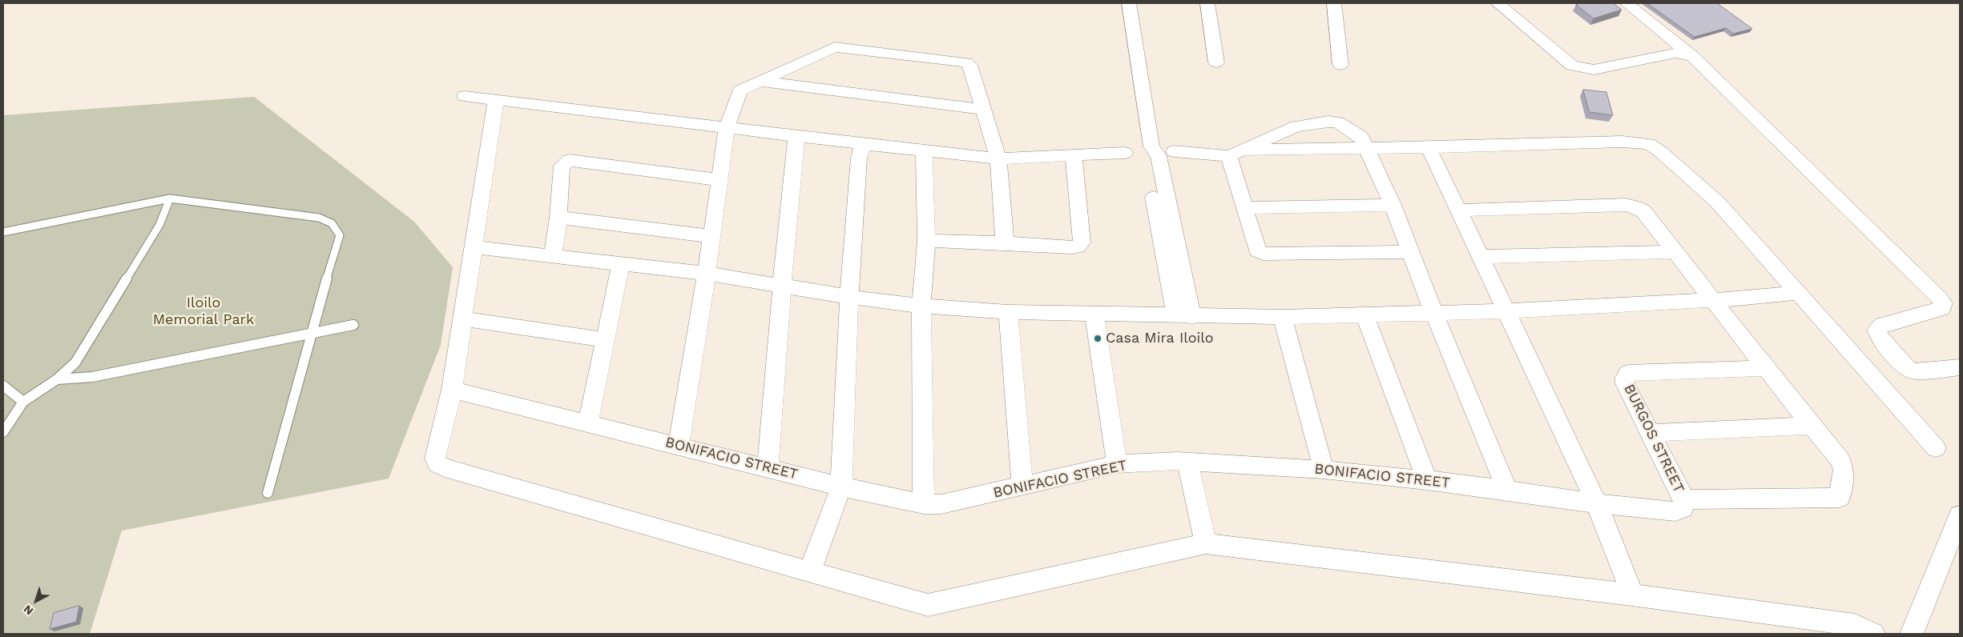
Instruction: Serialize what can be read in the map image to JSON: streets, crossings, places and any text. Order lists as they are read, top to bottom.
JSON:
{
  "streets": {
    "street": ["BURGOS STREET", "BONIFACIO STREET"]
  },
  "crossings": [
    ["BURGOS STREET", "BONIFACIO STREET"]
  ],
  "parks": ["Iloilo Memorial Park"],
  "places": ["Casa Mira Iloilo"],
  "north": "bottom left"
}
